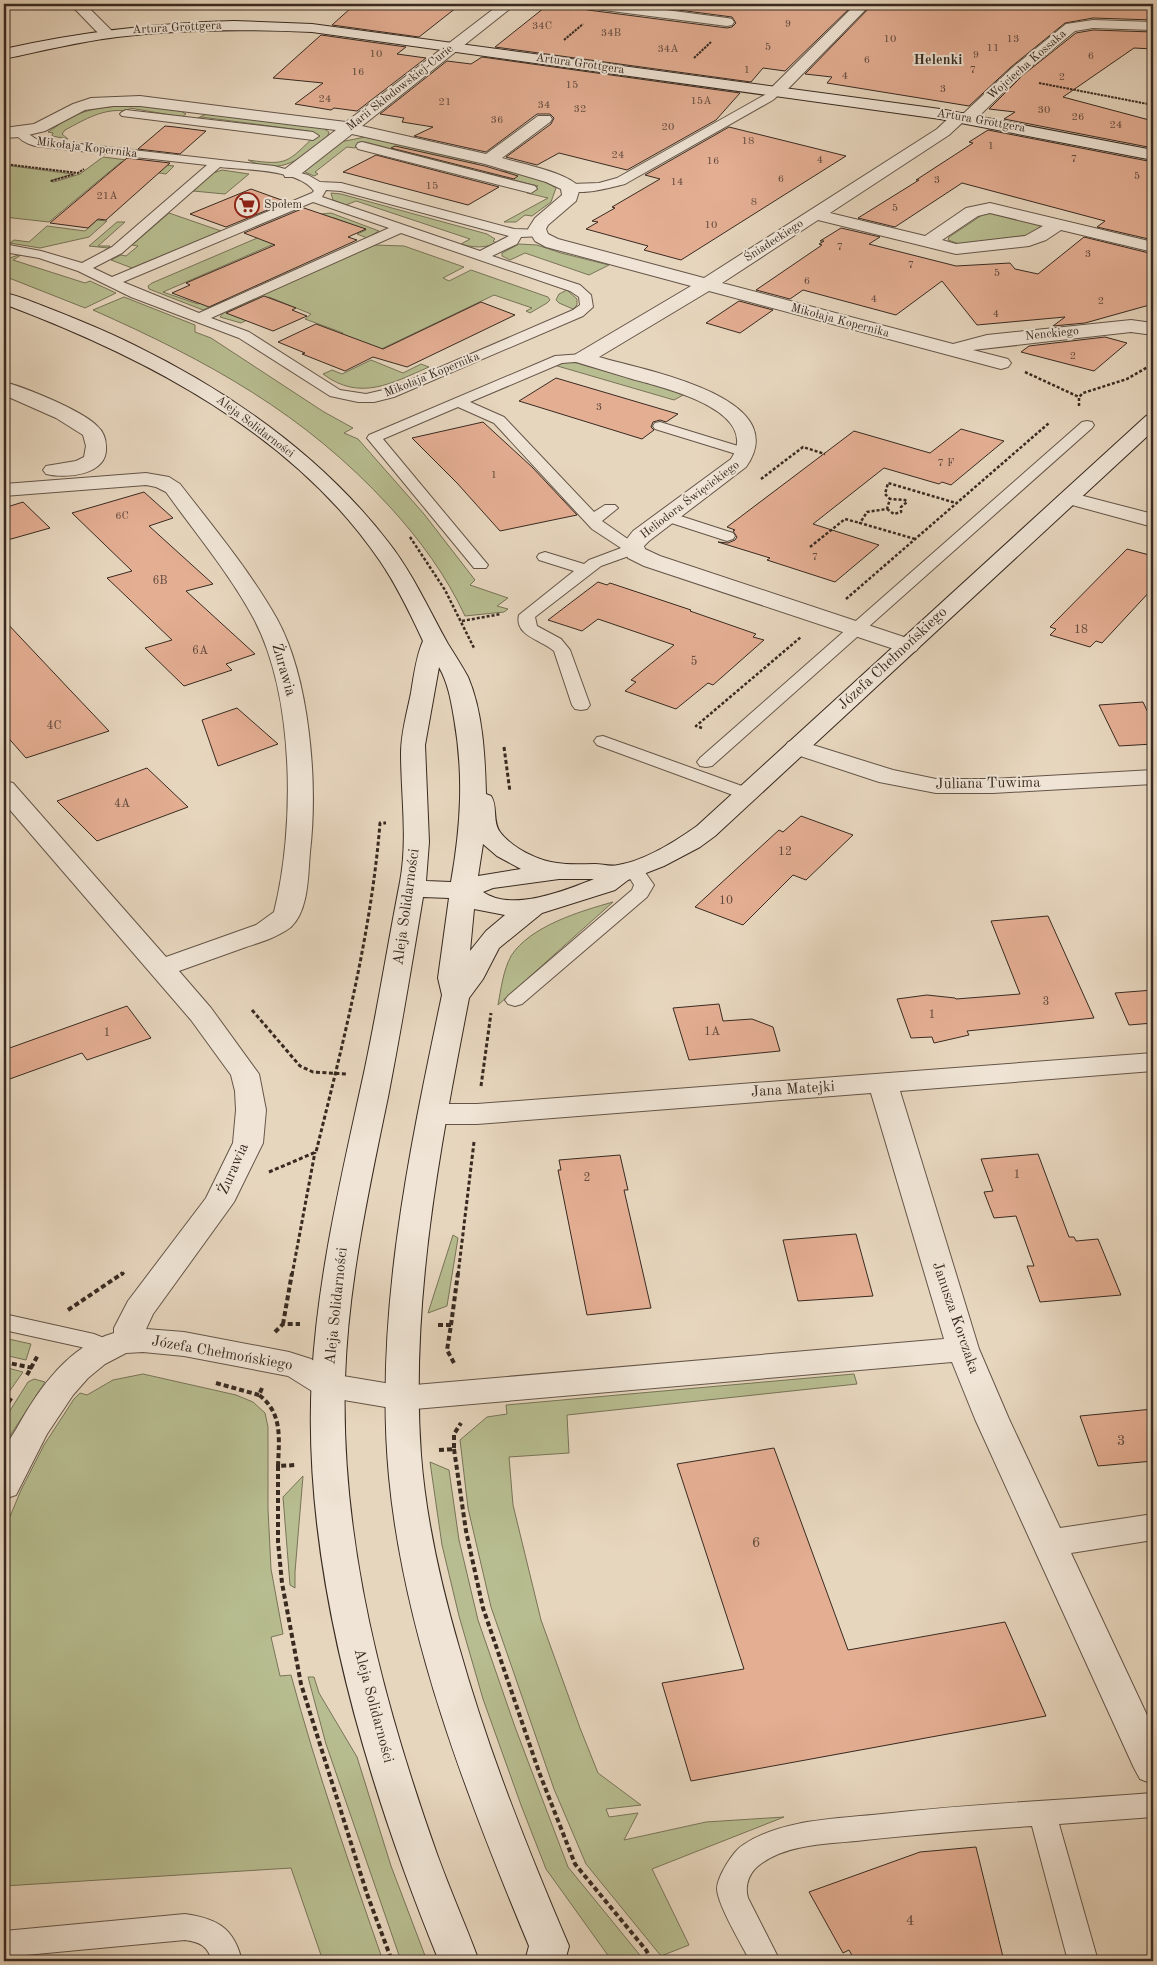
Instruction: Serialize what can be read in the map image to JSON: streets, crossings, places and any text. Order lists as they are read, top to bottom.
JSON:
{
  "streets": {
    "street": [
      "Artura Grottgera",
      "Wojciecha Kossaka",
      "Marii Skłodowskiej-Curie",
      "Mikołaja Kopernika",
      "Śniadeckiego",
      "Nenckiego",
      "Aleja Solidarności",
      "Heliodora Święcickiego",
      "Józefa Chełmońskiego",
      "Żurawia",
      "Juliana Tuwima",
      "Jana Matejki",
      "Janusza Korczaka"
    ]
  },
  "crossings": [
    ["Artura Grottgera", "Wojciecha Kossaka"],
    ["Artura Grottgera", "Marii Skłodowskiej-Curie"],
    ["Artura Grottgera", "Śniadeckiego"],
    ["Wojciecha Kossaka", "Śniadeckiego"],
    ["Marii Skłodowskiej-Curie", "Mikołaja Kopernika"],
    ["Mikołaja Kopernika", "Śniadeckiego"],
    ["Mikołaja Kopernika", "Nenckiego"],
    ["Śniadeckiego", "Heliodora Święcickiego"],
    ["Aleja Solidarności", "Józefa Chełmońskiego"],
    ["Aleja Solidarności", "Jana Matejki"],
    ["Heliodora Święcickiego", "Józefa Chełmońskiego"],
    ["Józefa Chełmońskiego", "Żurawia"],
    ["Józefa Chełmońskiego", "Juliana Tuwima"],
    ["Jana Matejki", "Janusza Korczaka"]
  ],
  "districts": ["Helenki"],
  "places": {
    "supermarket": ["Społem"]
  },
  "house_numbers": [
    "9",
    "34C",
    "34B",
    "10",
    "13",
    "5",
    "11",
    "34A",
    "10",
    "9",
    "6",
    "6",
    "1",
    "7",
    "16",
    "4",
    "2",
    "15",
    "3",
    "24",
    "15A",
    "21",
    "34",
    "32",
    "30",
    "26",
    "36",
    "24",
    "20",
    "18",
    "1",
    "24",
    "7",
    "4",
    "16",
    "5",
    "6",
    "3",
    "14",
    "15",
    "21A",
    "8",
    "5",
    "10",
    "7",
    "3",
    "7",
    "5",
    "6",
    "4",
    "2",
    "4",
    "2",
    "3",
    "7 F",
    "1",
    "6C",
    "7",
    "6B",
    "18",
    "6A",
    "5",
    "4C",
    "4A",
    "12",
    "10",
    "3",
    "1",
    "1A",
    "1",
    "1",
    "2",
    "3",
    "6",
    "4"
  ]
}
